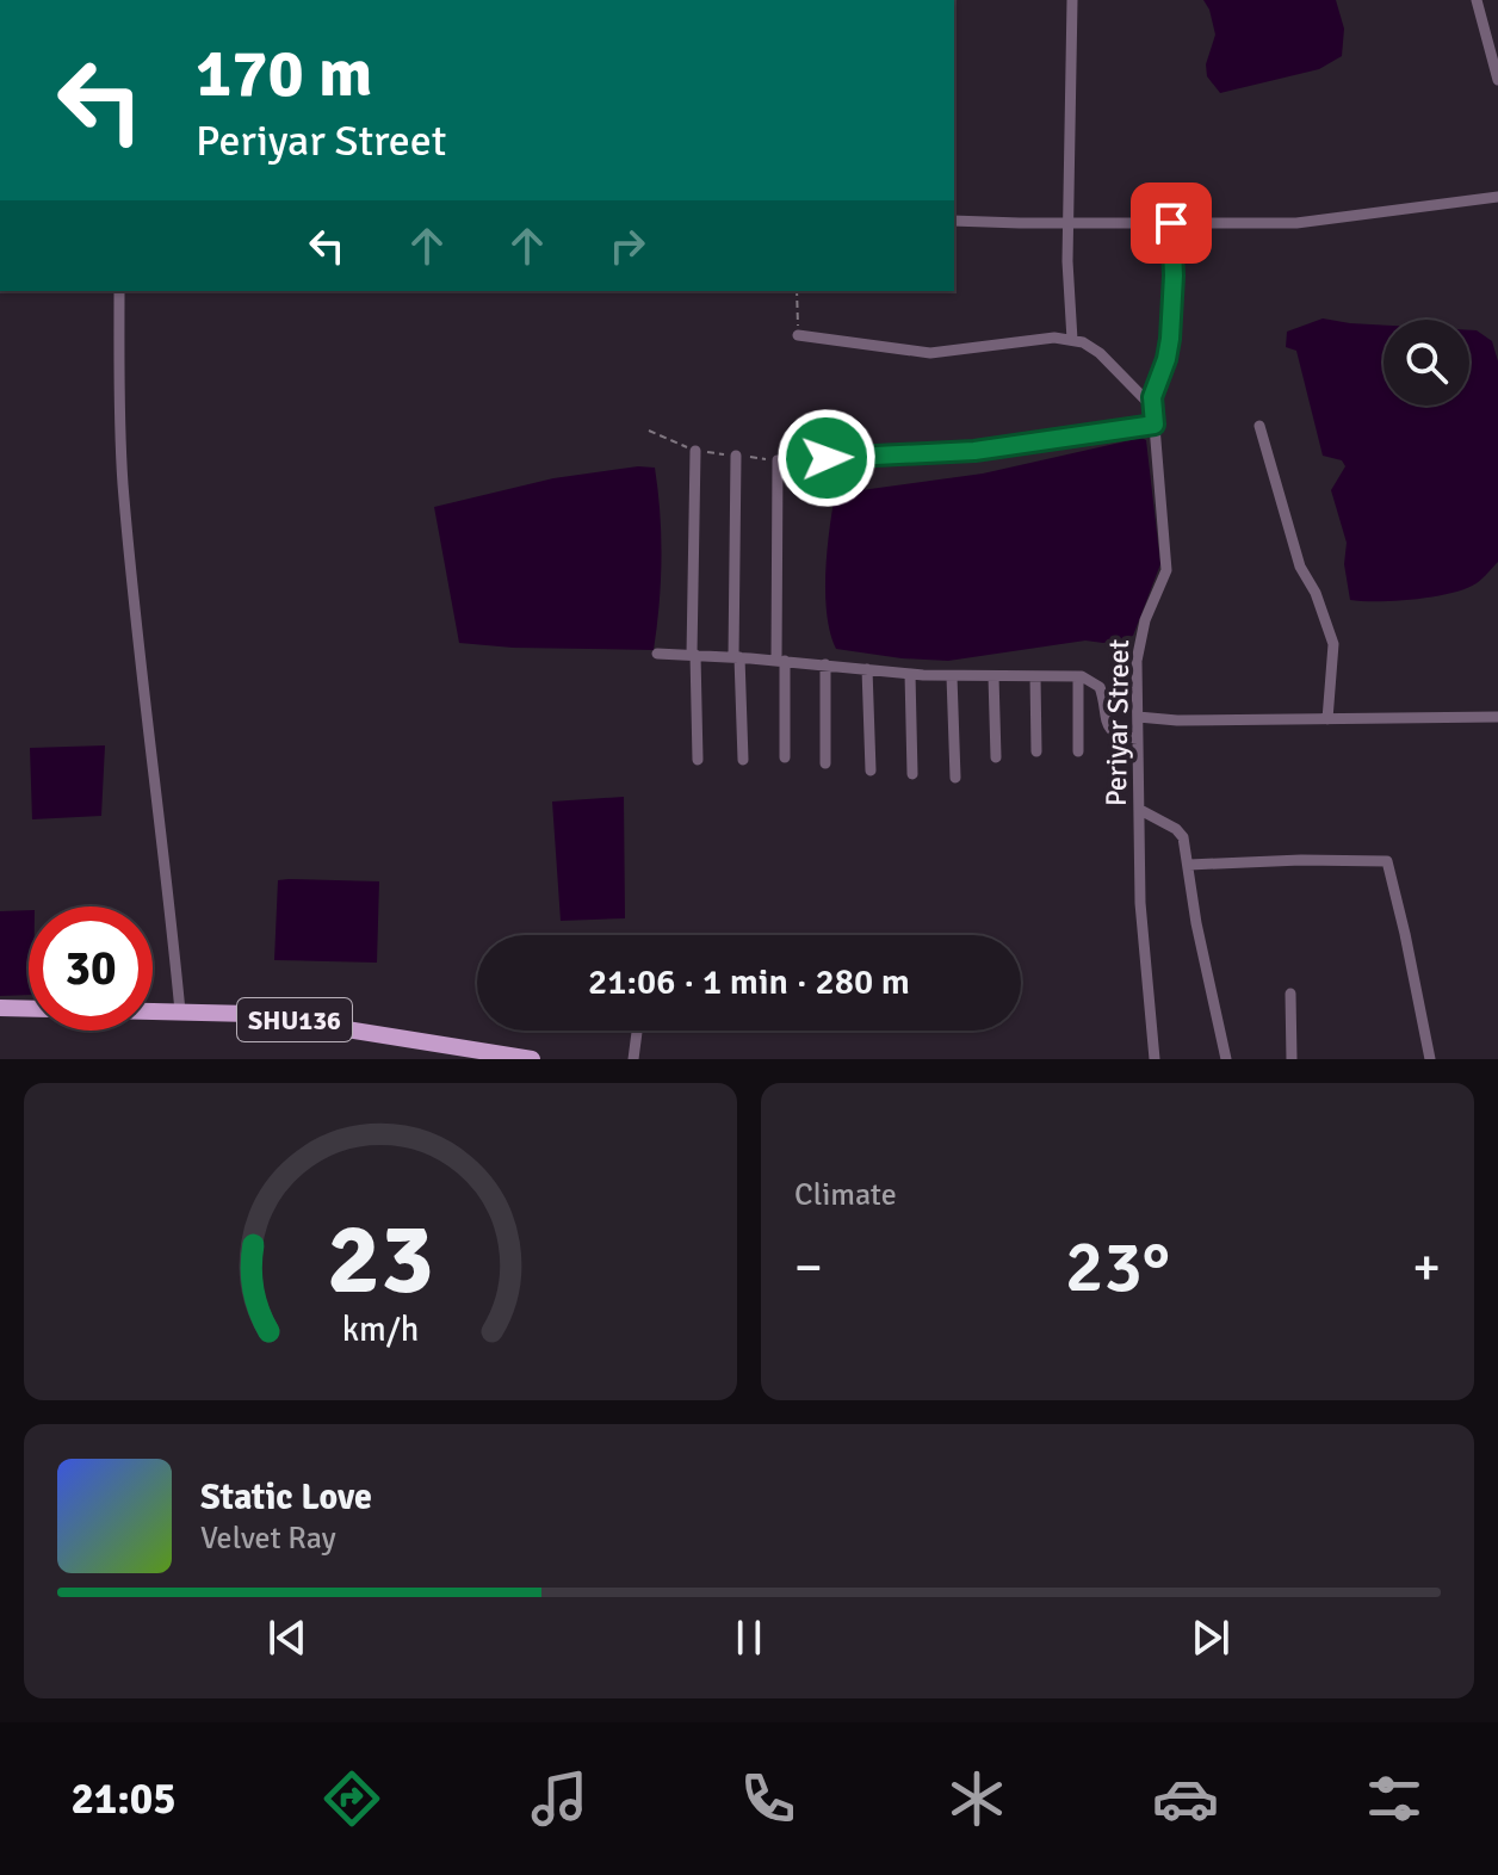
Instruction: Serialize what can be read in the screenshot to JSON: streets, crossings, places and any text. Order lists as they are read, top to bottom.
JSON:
{
  "streets": {
    "main road": ["SHU136"],
    "street": ["Periyar Street"]
  },
  "page": {
    "turn": ["170 m", "Periyar Street"],
    "limit": "30",
    "trip": "21:06 · 1 min · 280 m",
    "tile": "Climate",
    "heat": ["−", "23°", "+"],
    "song": ["Static Love", "Velvet Ray"],
    "tabs": "21:05",
    "gauge": ["23", "km/h"]
  }
}
